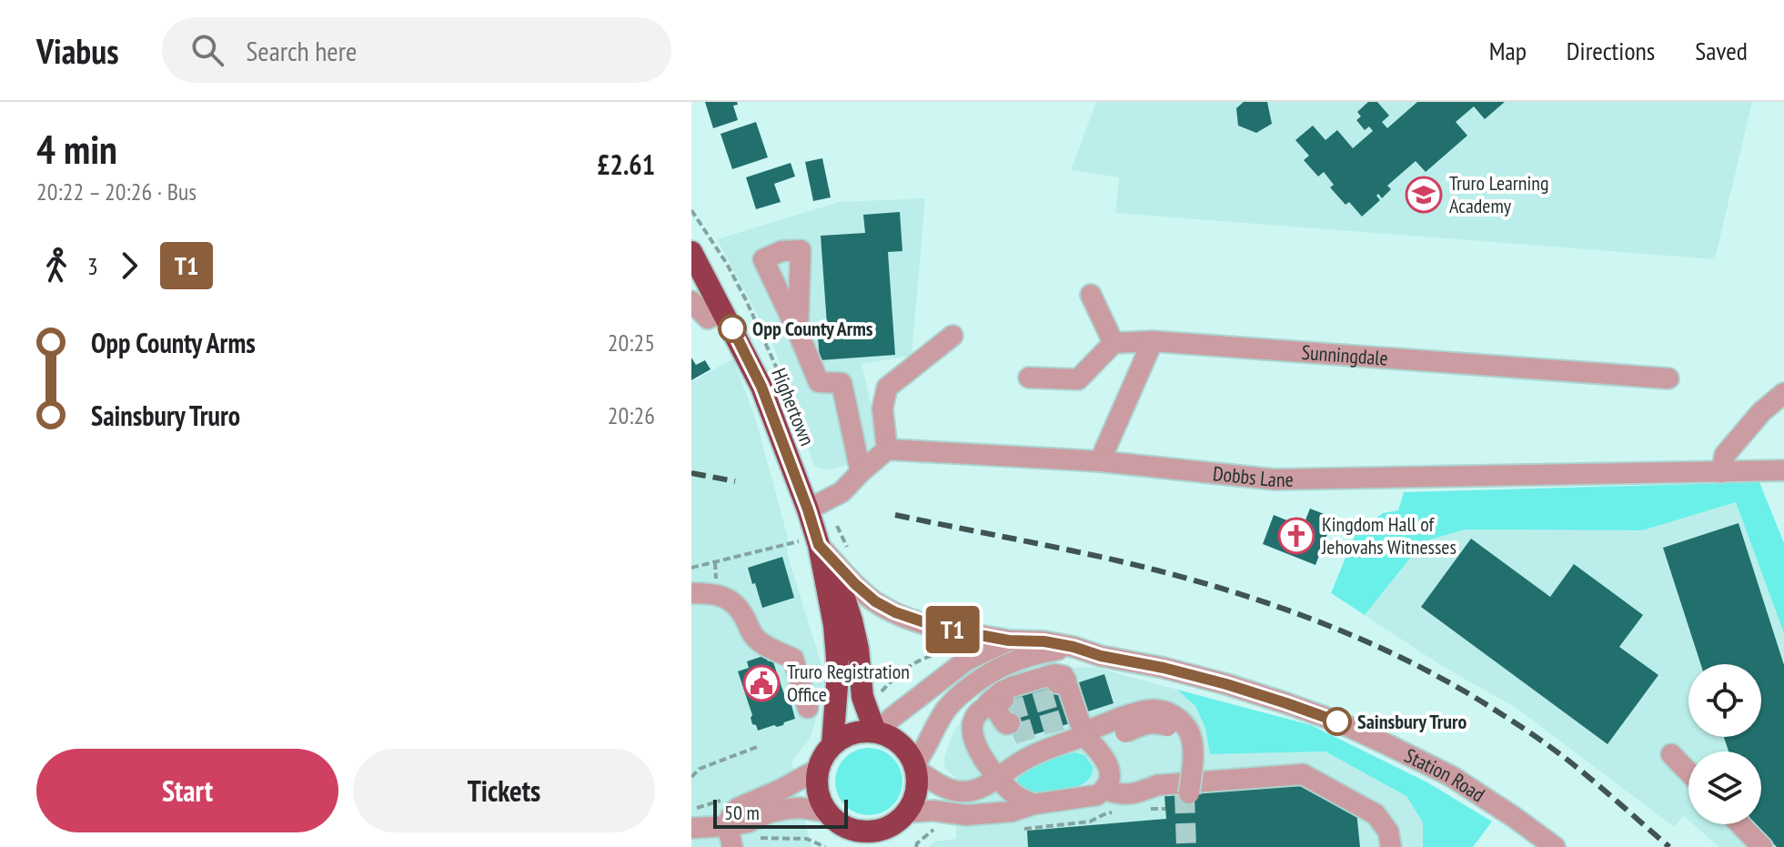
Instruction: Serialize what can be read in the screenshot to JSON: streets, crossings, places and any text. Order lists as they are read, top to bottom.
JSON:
{
  "streets": {
    "highway": ["Highertown"],
    "street": ["Sunningdale", "Dobbs Lane", "Station Road"]
  },
  "crossings": [
    ["Highertown", "Station Road"]
  ],
  "places": {
    "school or university": ["Truro Learning Academy"],
    "other": ["Opp County Arms", "Sainsbury Truro"],
    "church": ["Kingdom Hall of Jehovahs Witnesses"],
    "public building": ["Truro Registration Office"]
  },
  "lines": ["bus line T1"],
  "scale_bar": "50 m",
  "page": {
    "header": "Viabus",
    "search": "Search here",
    "nav": ["Map", "Directions", "Saved"],
    "heading": ["4 min", "20:22 – 20:26 · Bus", "£2.61"],
    "on_map": "T1",
    "legs": ["3", "T1"],
    "list": [
      {
        "name": "Opp County Arms",
        "value": "20:25"
      },
      {
        "name": "Sainsbury Truro",
        "value": "20:26"
      }
    ],
    "buttons": ["Start", "Tickets"],
    "scale": "50 m"
  }
}
